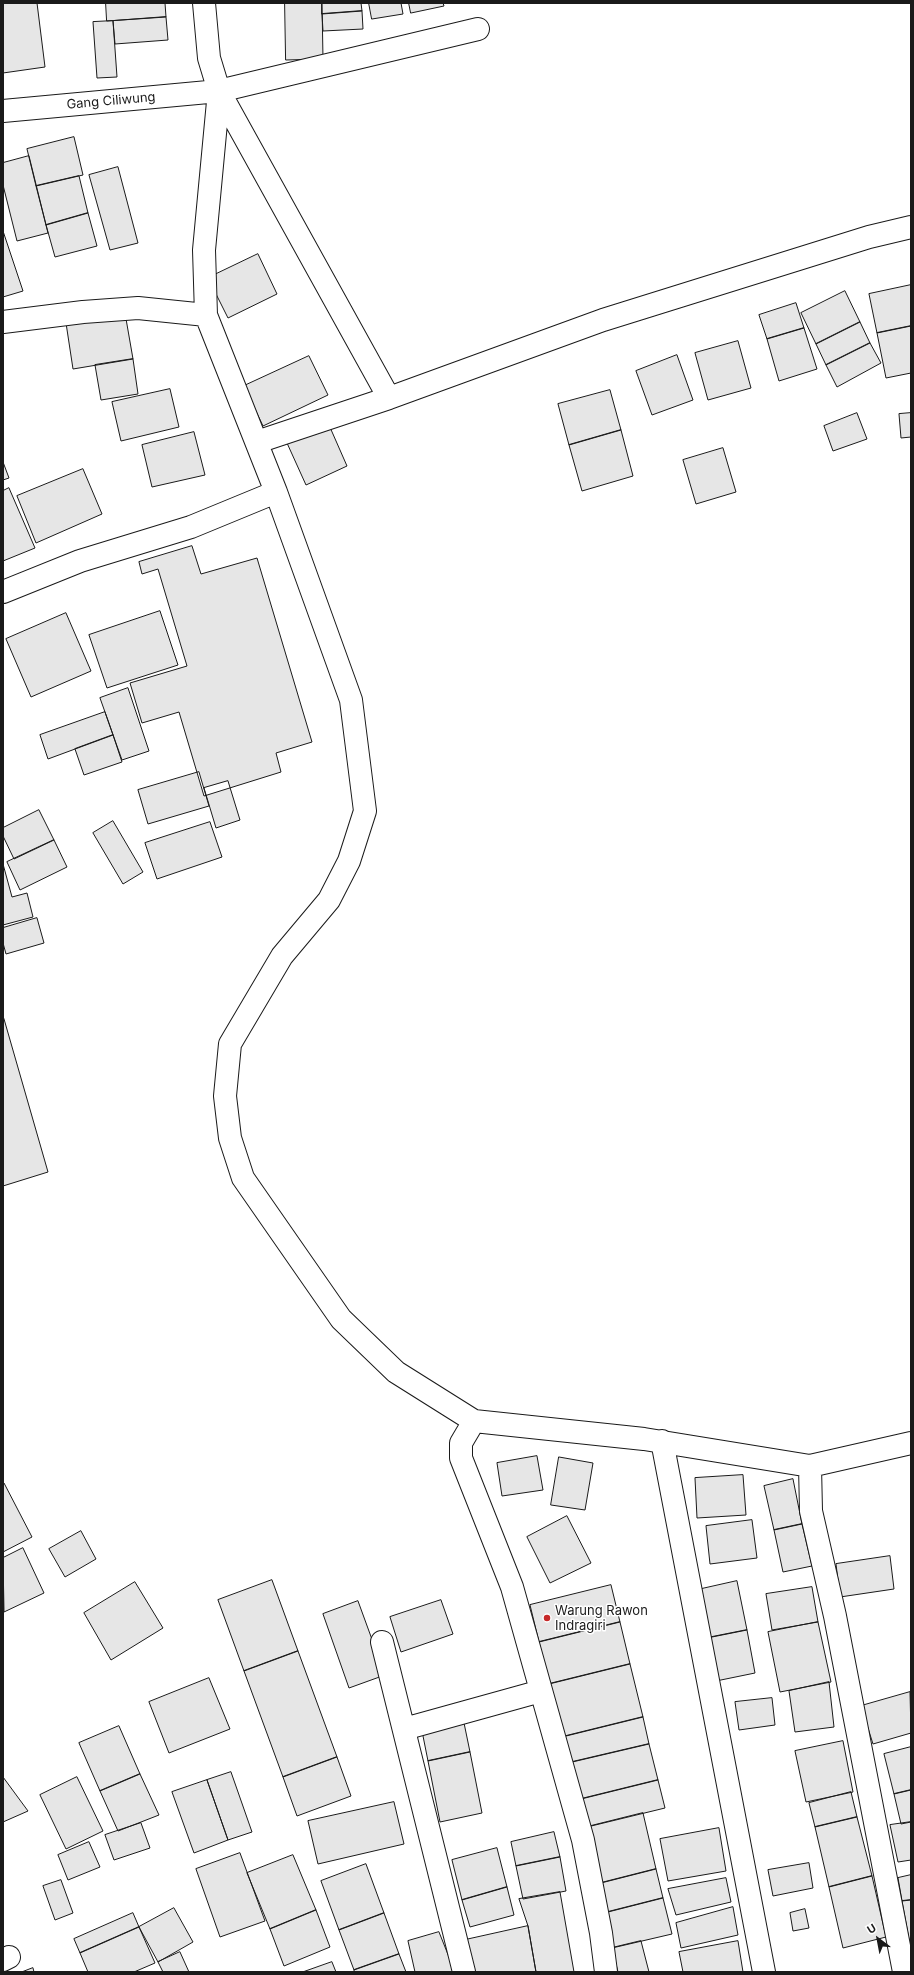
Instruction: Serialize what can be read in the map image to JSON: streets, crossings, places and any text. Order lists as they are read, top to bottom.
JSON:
{
  "streets": {
    "street": ["Gang Ciliwung"]
  },
  "places": ["Warung Rawon Indragiri"],
  "north": "top left"
}
